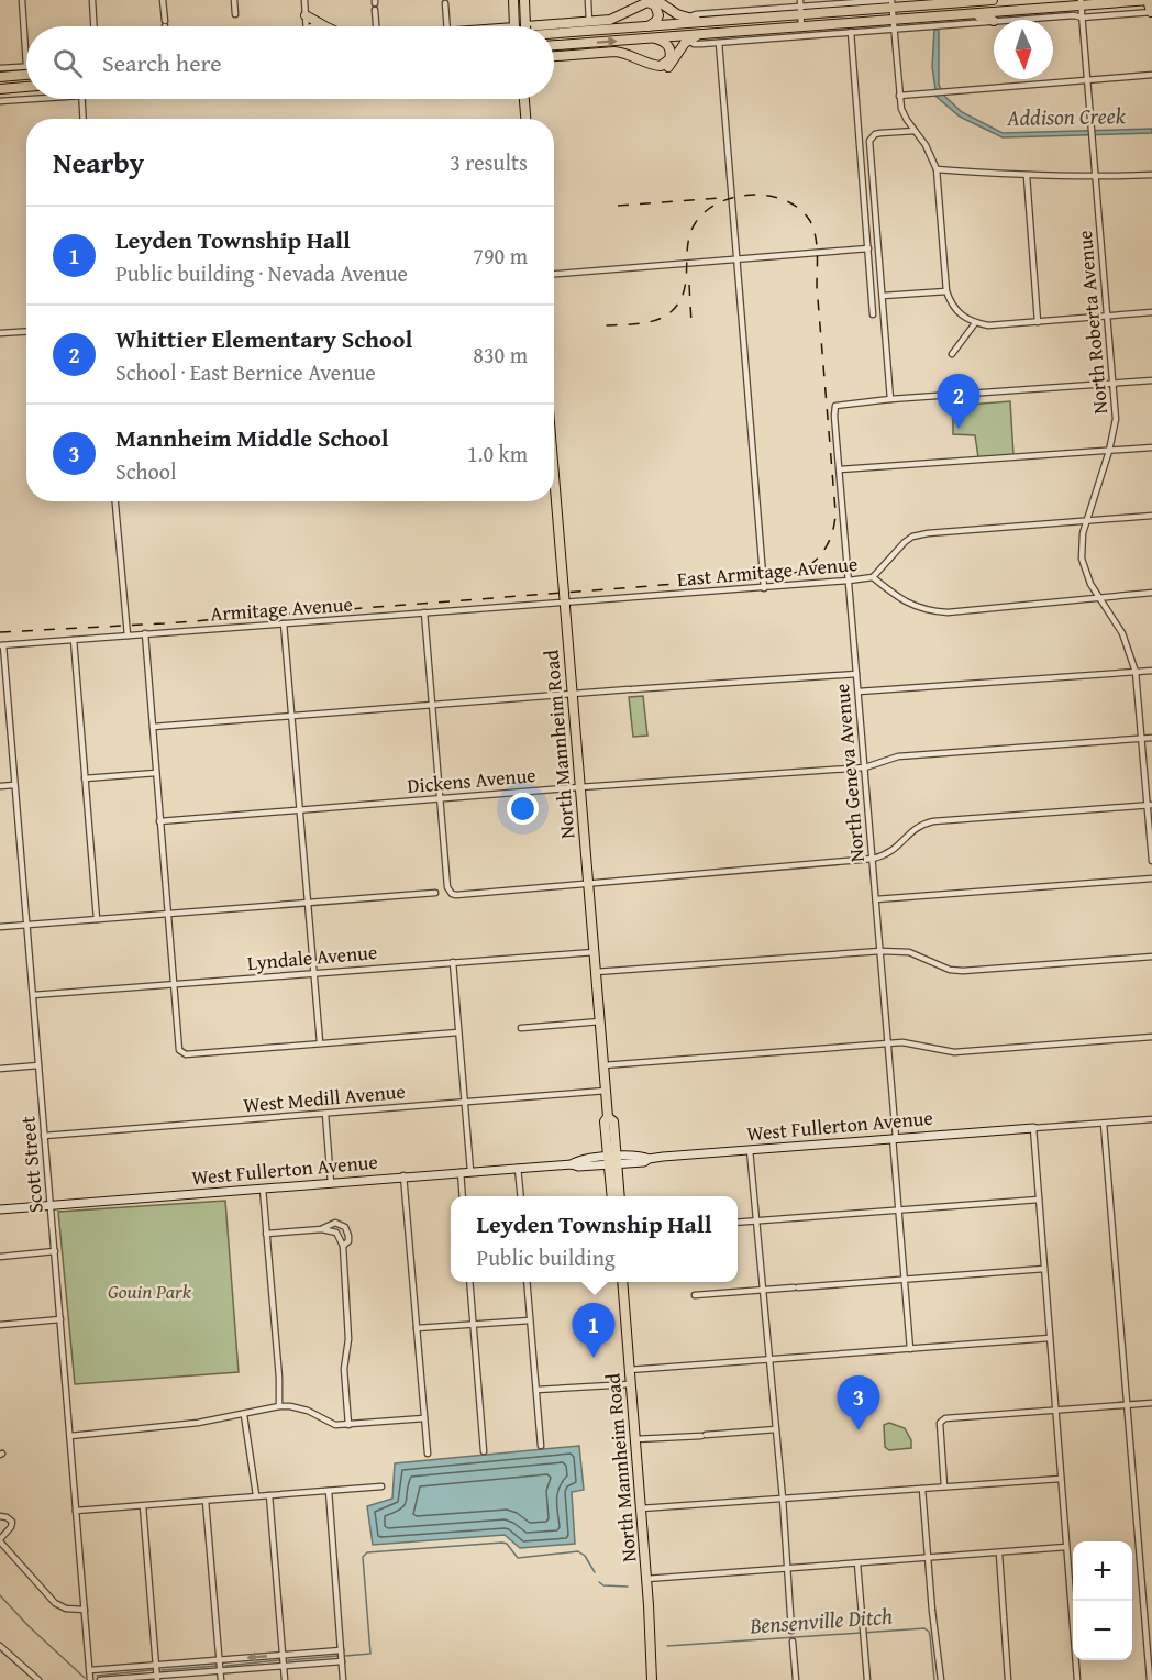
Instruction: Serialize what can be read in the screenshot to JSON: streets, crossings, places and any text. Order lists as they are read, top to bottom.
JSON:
{
  "streets": {
    "main road": ["North Mannheim Road"],
    "street": [
      "North Roberta Avenue",
      "East Armitage Avenue",
      "Armitage Avenue",
      "North Geneva Avenue",
      "Dickens Avenue",
      "Lyndale Avenue",
      "West Medill Avenue",
      "West Fullerton Avenue",
      "Scott Street"
    ]
  },
  "crossings": [
    ["North Roberta Avenue", "East Armitage Avenue"],
    ["North Roberta Avenue", "Dickens Avenue"],
    ["East Armitage Avenue", "Armitage Avenue"],
    ["East Armitage Avenue", "North Mannheim Road"],
    ["East Armitage Avenue", "North Geneva Avenue"],
    ["Armitage Avenue", "North Mannheim Road"],
    ["Armitage Avenue", "Scott Street"],
    ["North Mannheim Road", "Dickens Avenue"],
    ["North Mannheim Road", "Lyndale Avenue"],
    ["North Mannheim Road", "West Medill Avenue"],
    ["North Mannheim Road", "West Fullerton Avenue"],
    ["North Geneva Avenue", "Dickens Avenue"],
    ["North Geneva Avenue", "West Fullerton Avenue"],
    ["Lyndale Avenue", "Scott Street"],
    ["West Medill Avenue", "Scott Street"],
    ["West Fullerton Avenue", "Scott Street"]
  ],
  "water": ["Addison Creek", "Bensenville Ditch"],
  "parks": ["Gouin Park"],
  "north": "bottom",
  "page": {
    "search": "Search here",
    "heading": ["Nearby", "3 results"],
    "list": [
      {
        "mark": "1",
        "name": "Leyden Township Hall",
        "note": "Public building · Nevada Avenue",
        "value": "790 m"
      },
      {
        "mark": "2",
        "name": "Whittier Elementary School",
        "note": "School · East Bernice Avenue",
        "value": "830 m"
      },
      {
        "mark": "3",
        "name": "Mannheim Middle School",
        "note": "School",
        "value": "1.0 km"
      }
    ],
    "pins": ["2", "1", "3"],
    "popup": ["Leyden Township Hall", "Public building"],
    "map_buttons": ["+", "−"]
  }
}
